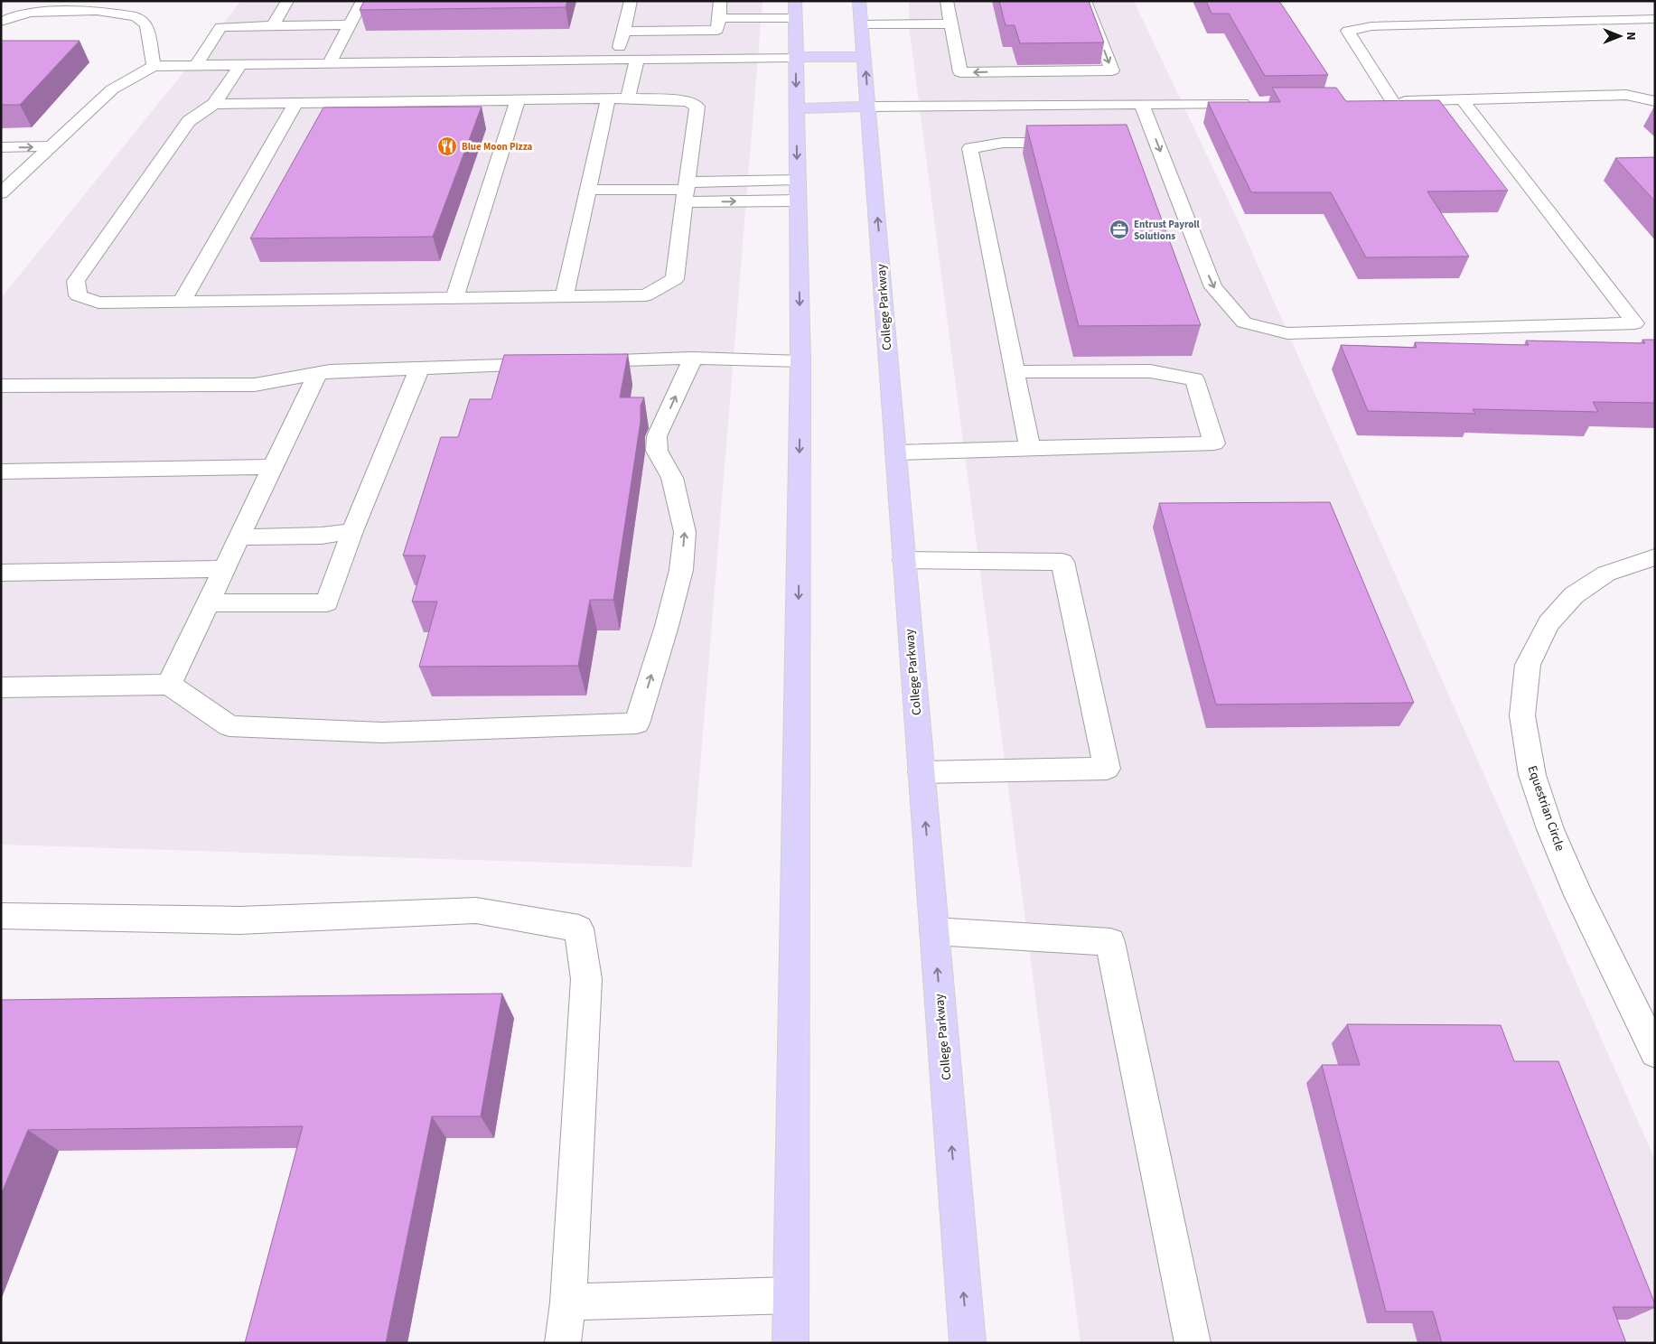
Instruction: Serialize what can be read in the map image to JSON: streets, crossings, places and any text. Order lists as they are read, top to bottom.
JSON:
{
  "streets": {
    "main road": ["College Parkway"],
    "street": ["Equestrian Circle"]
  },
  "places": {
    "restaurant": ["Blue Moon Pizza"],
    "office": ["Entrust Payroll Solutions"]
  },
  "north": "right"
}
